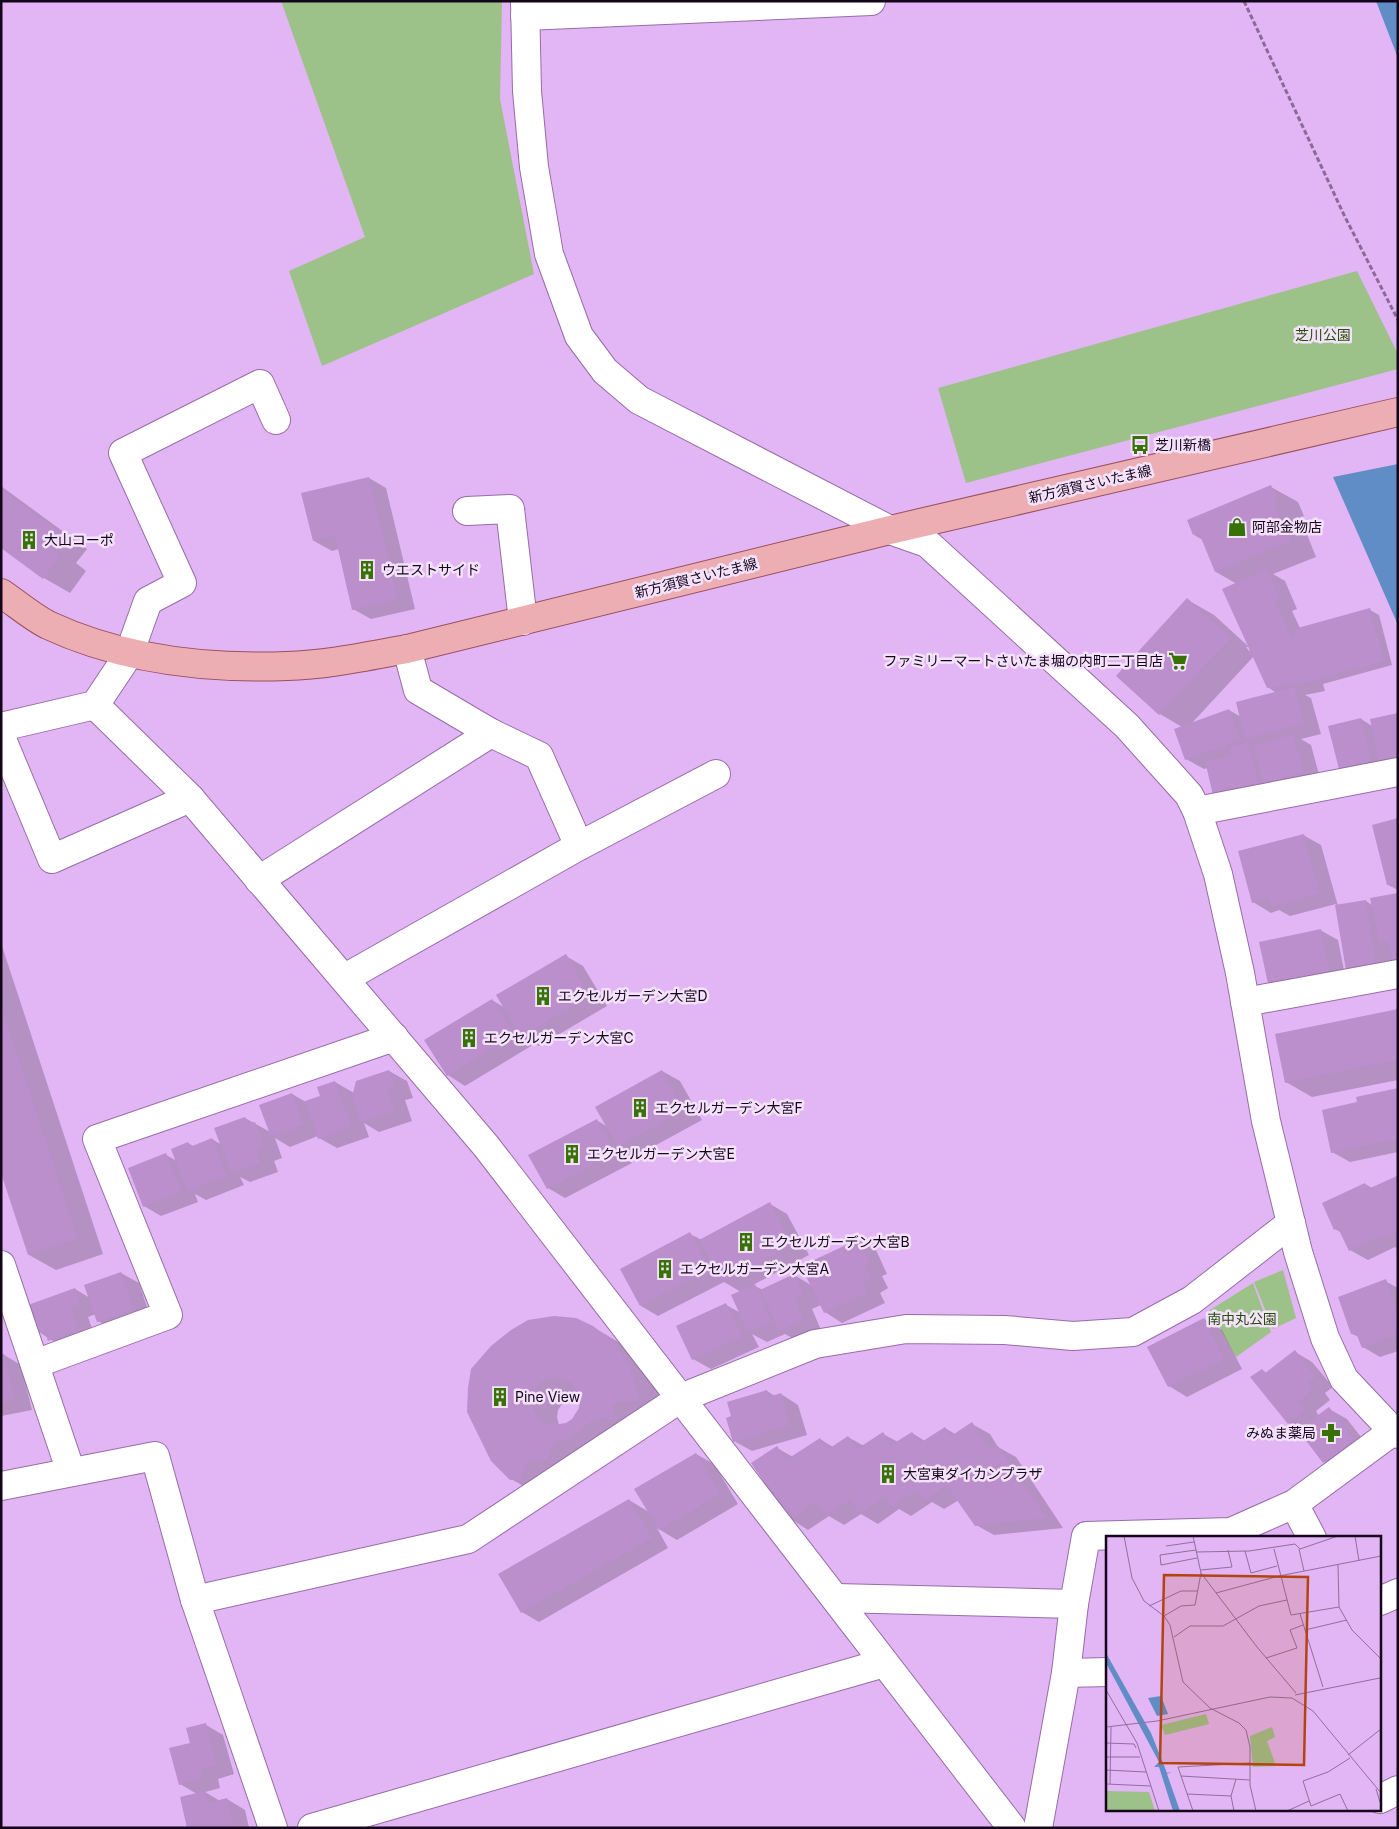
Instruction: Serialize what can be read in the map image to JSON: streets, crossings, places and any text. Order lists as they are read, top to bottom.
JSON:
{
  "streets": {
    "main road": ["新方須賀さいたま線"]
  },
  "parks": ["芝川公園", "南中丸公園"],
  "places": {
    "bus stop": ["芝川新橋"],
    "shop": ["阿部金物店"],
    "building": [
      "大山コーポ",
      "ウエストサイド",
      "エクセルガーデン大宮D",
      "エクセルガーデン大宮C",
      "エクセルガーデン大宮F",
      "エクセルガーデン大宮E",
      "エクセルガーデン大宮B",
      "エクセルガーデン大宮A",
      "Pine View",
      "大宮東ダイカンプラザ"
    ],
    "supermarket": ["ファミリーマートさいたま堀の内町二丁目店"],
    "pharmacy": ["みぬま薬局"]
  }
}
